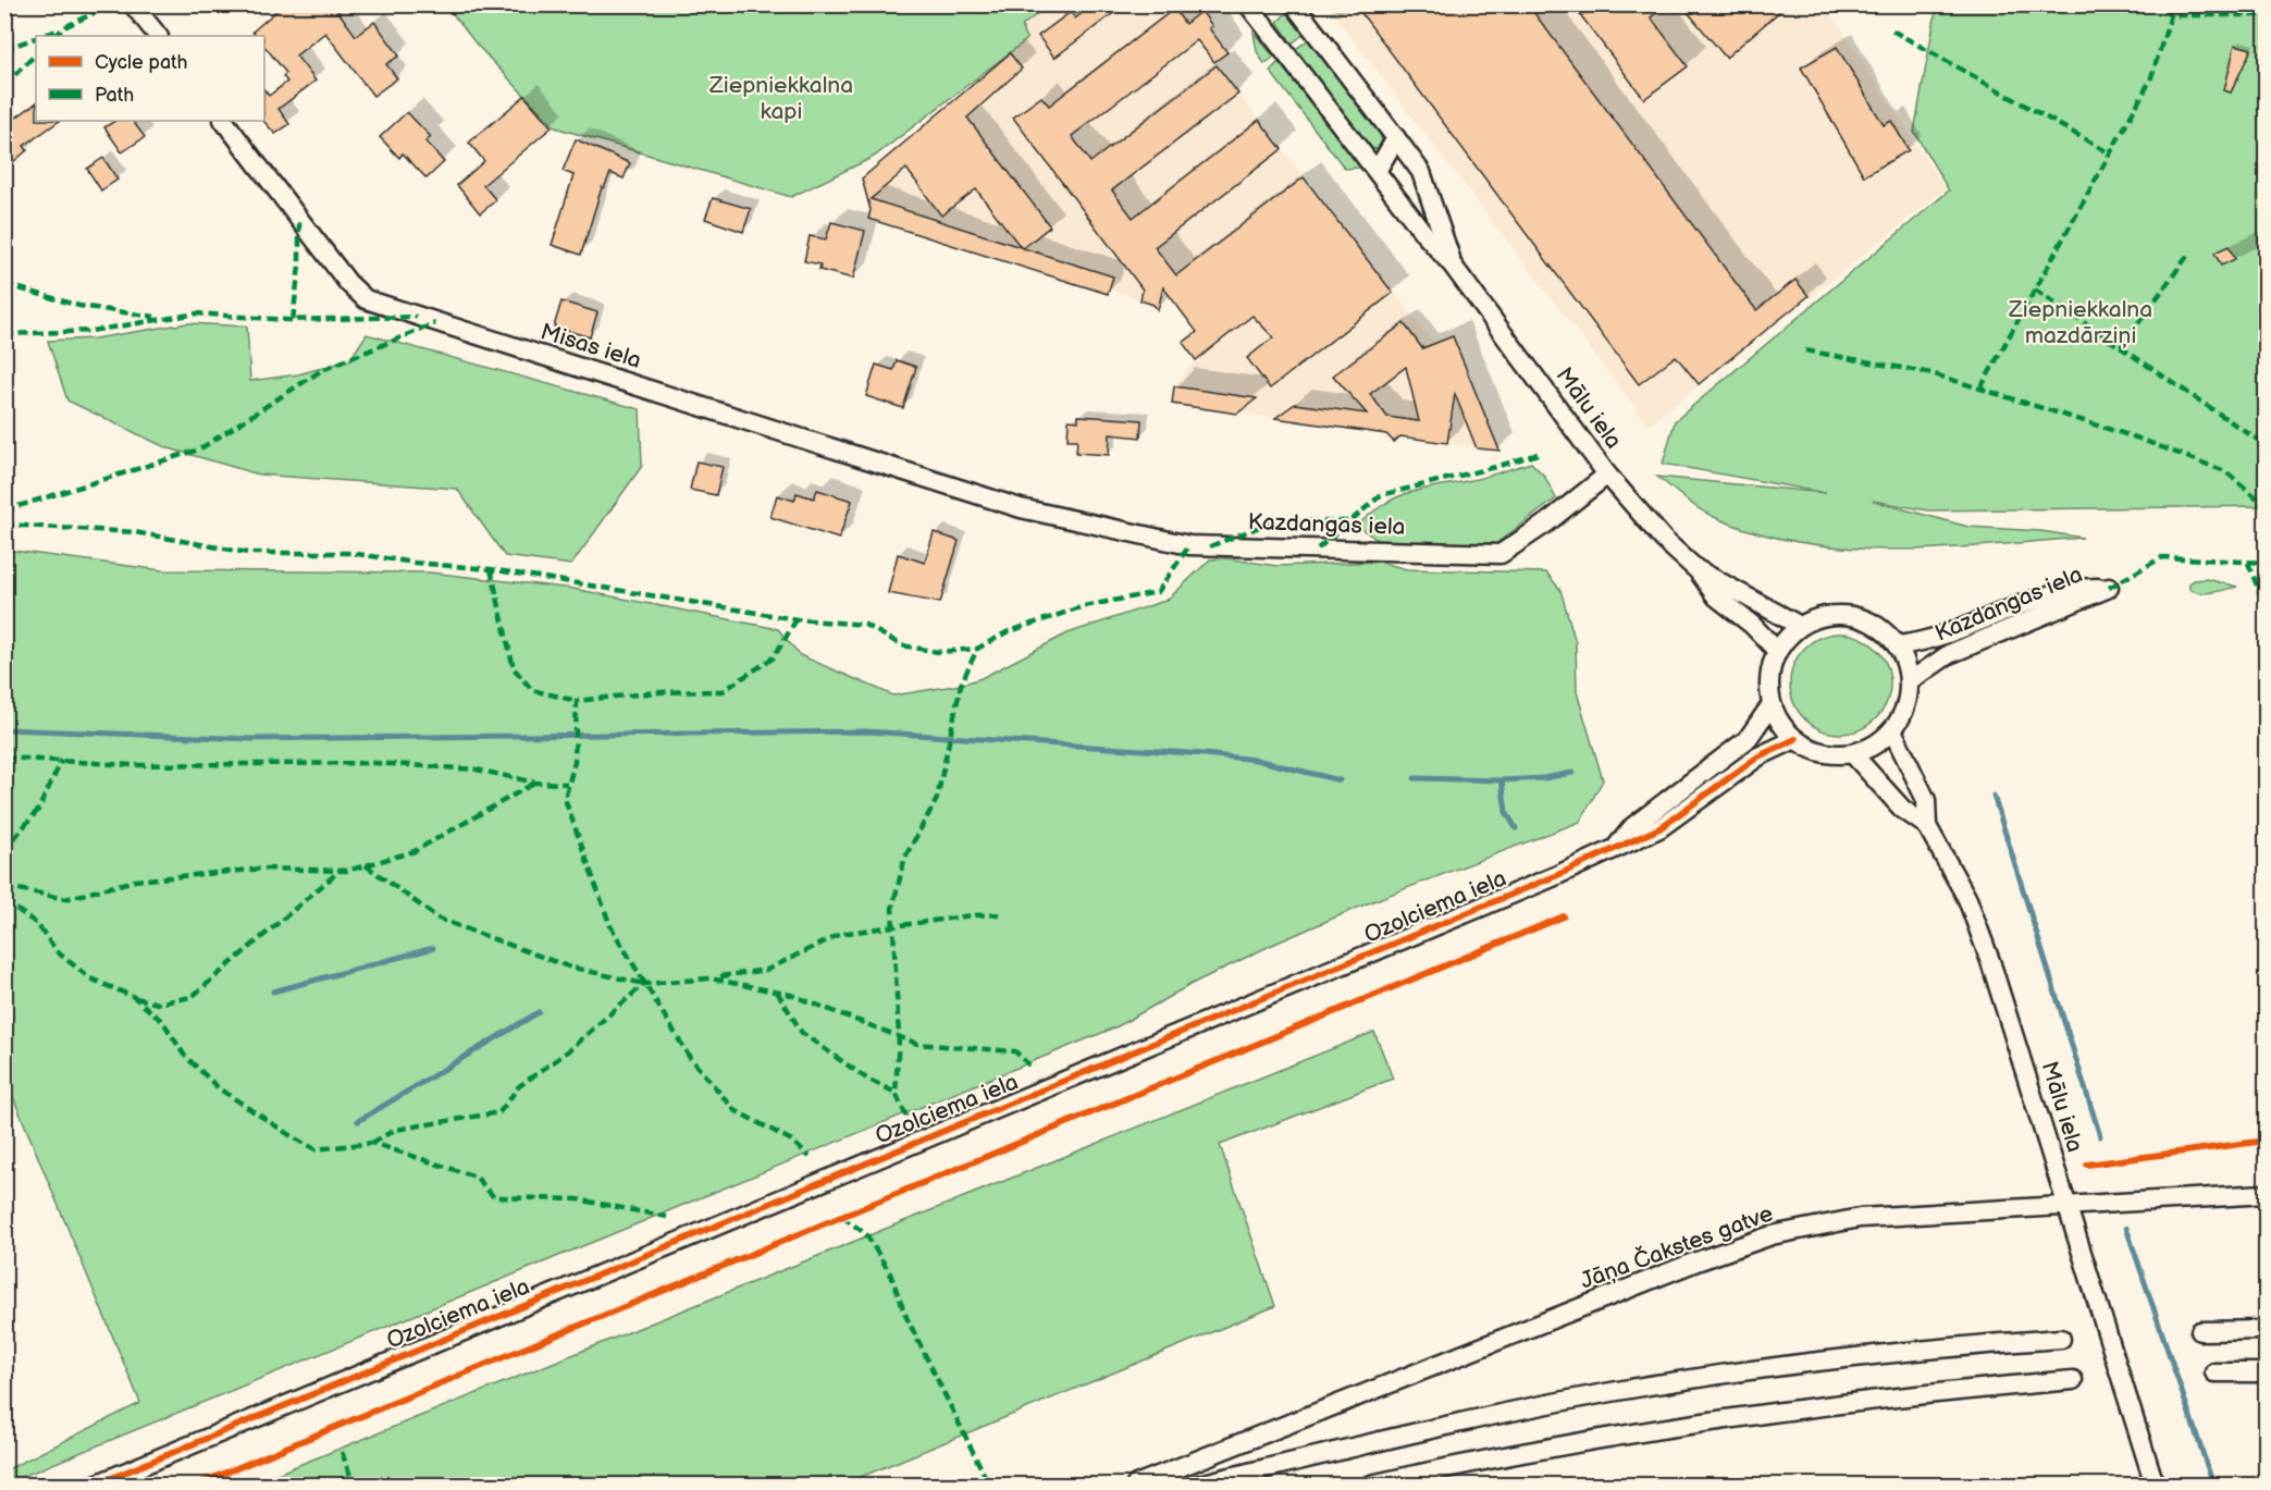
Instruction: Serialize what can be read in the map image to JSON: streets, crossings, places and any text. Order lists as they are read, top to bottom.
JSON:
{
  "streets": {
    "street": [
      "Misas iela",
      "Mālu iela",
      "Kazdangas iela",
      "Ozolciema iela",
      "Jāņa Čakstes gatve"
    ]
  },
  "crossings": [
    ["Misas iela", "Kazdangas iela"],
    ["Mālu iela", "Kazdangas iela"],
    ["Mālu iela", "Ozolciema iela"],
    ["Mālu iela", "Jāņa Čakstes gatve"],
    ["Kazdangas iela", "Ozolciema iela"]
  ],
  "parks": ["Ziepniekkalna kapi", "Ziepniekkalna mazdārziņi"],
  "legend": ["Cycle path", "Path"]
}
